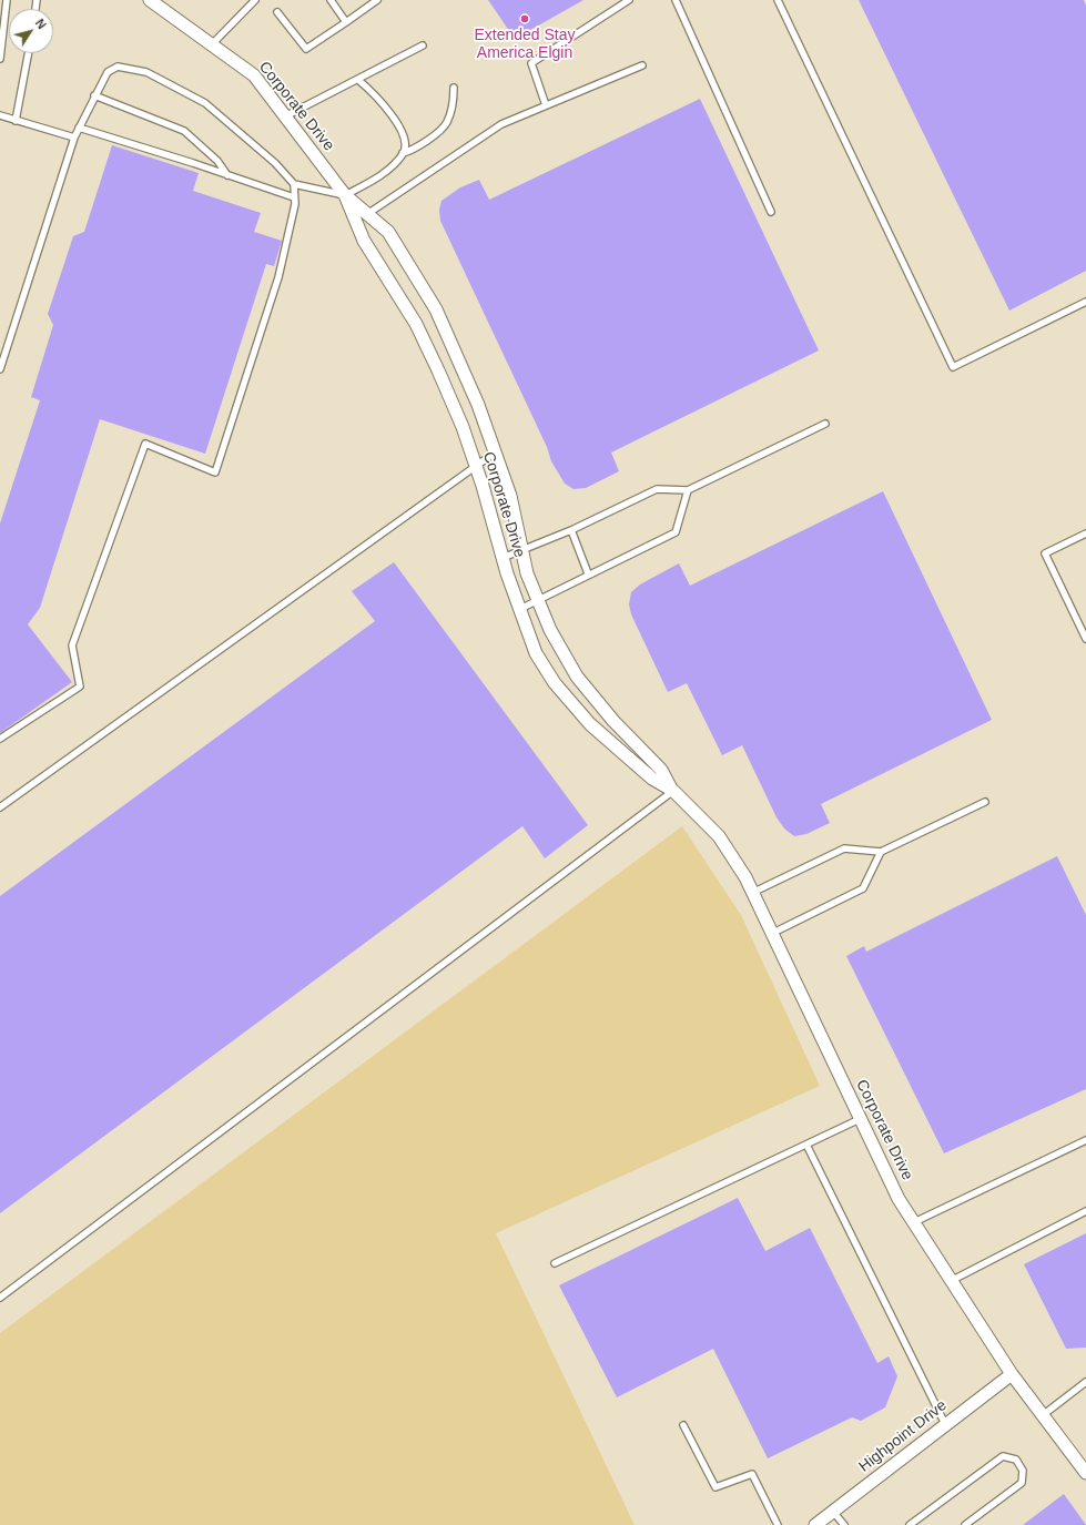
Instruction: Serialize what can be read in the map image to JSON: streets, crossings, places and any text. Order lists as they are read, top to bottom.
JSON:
{
  "streets": {
    "street": ["Corporate Drive", "Highpoint Drive"]
  },
  "crossings": [
    ["Corporate Drive", "Highpoint Drive"]
  ],
  "places": ["Extended Stay America Elgin"],
  "north": "top right"
}
